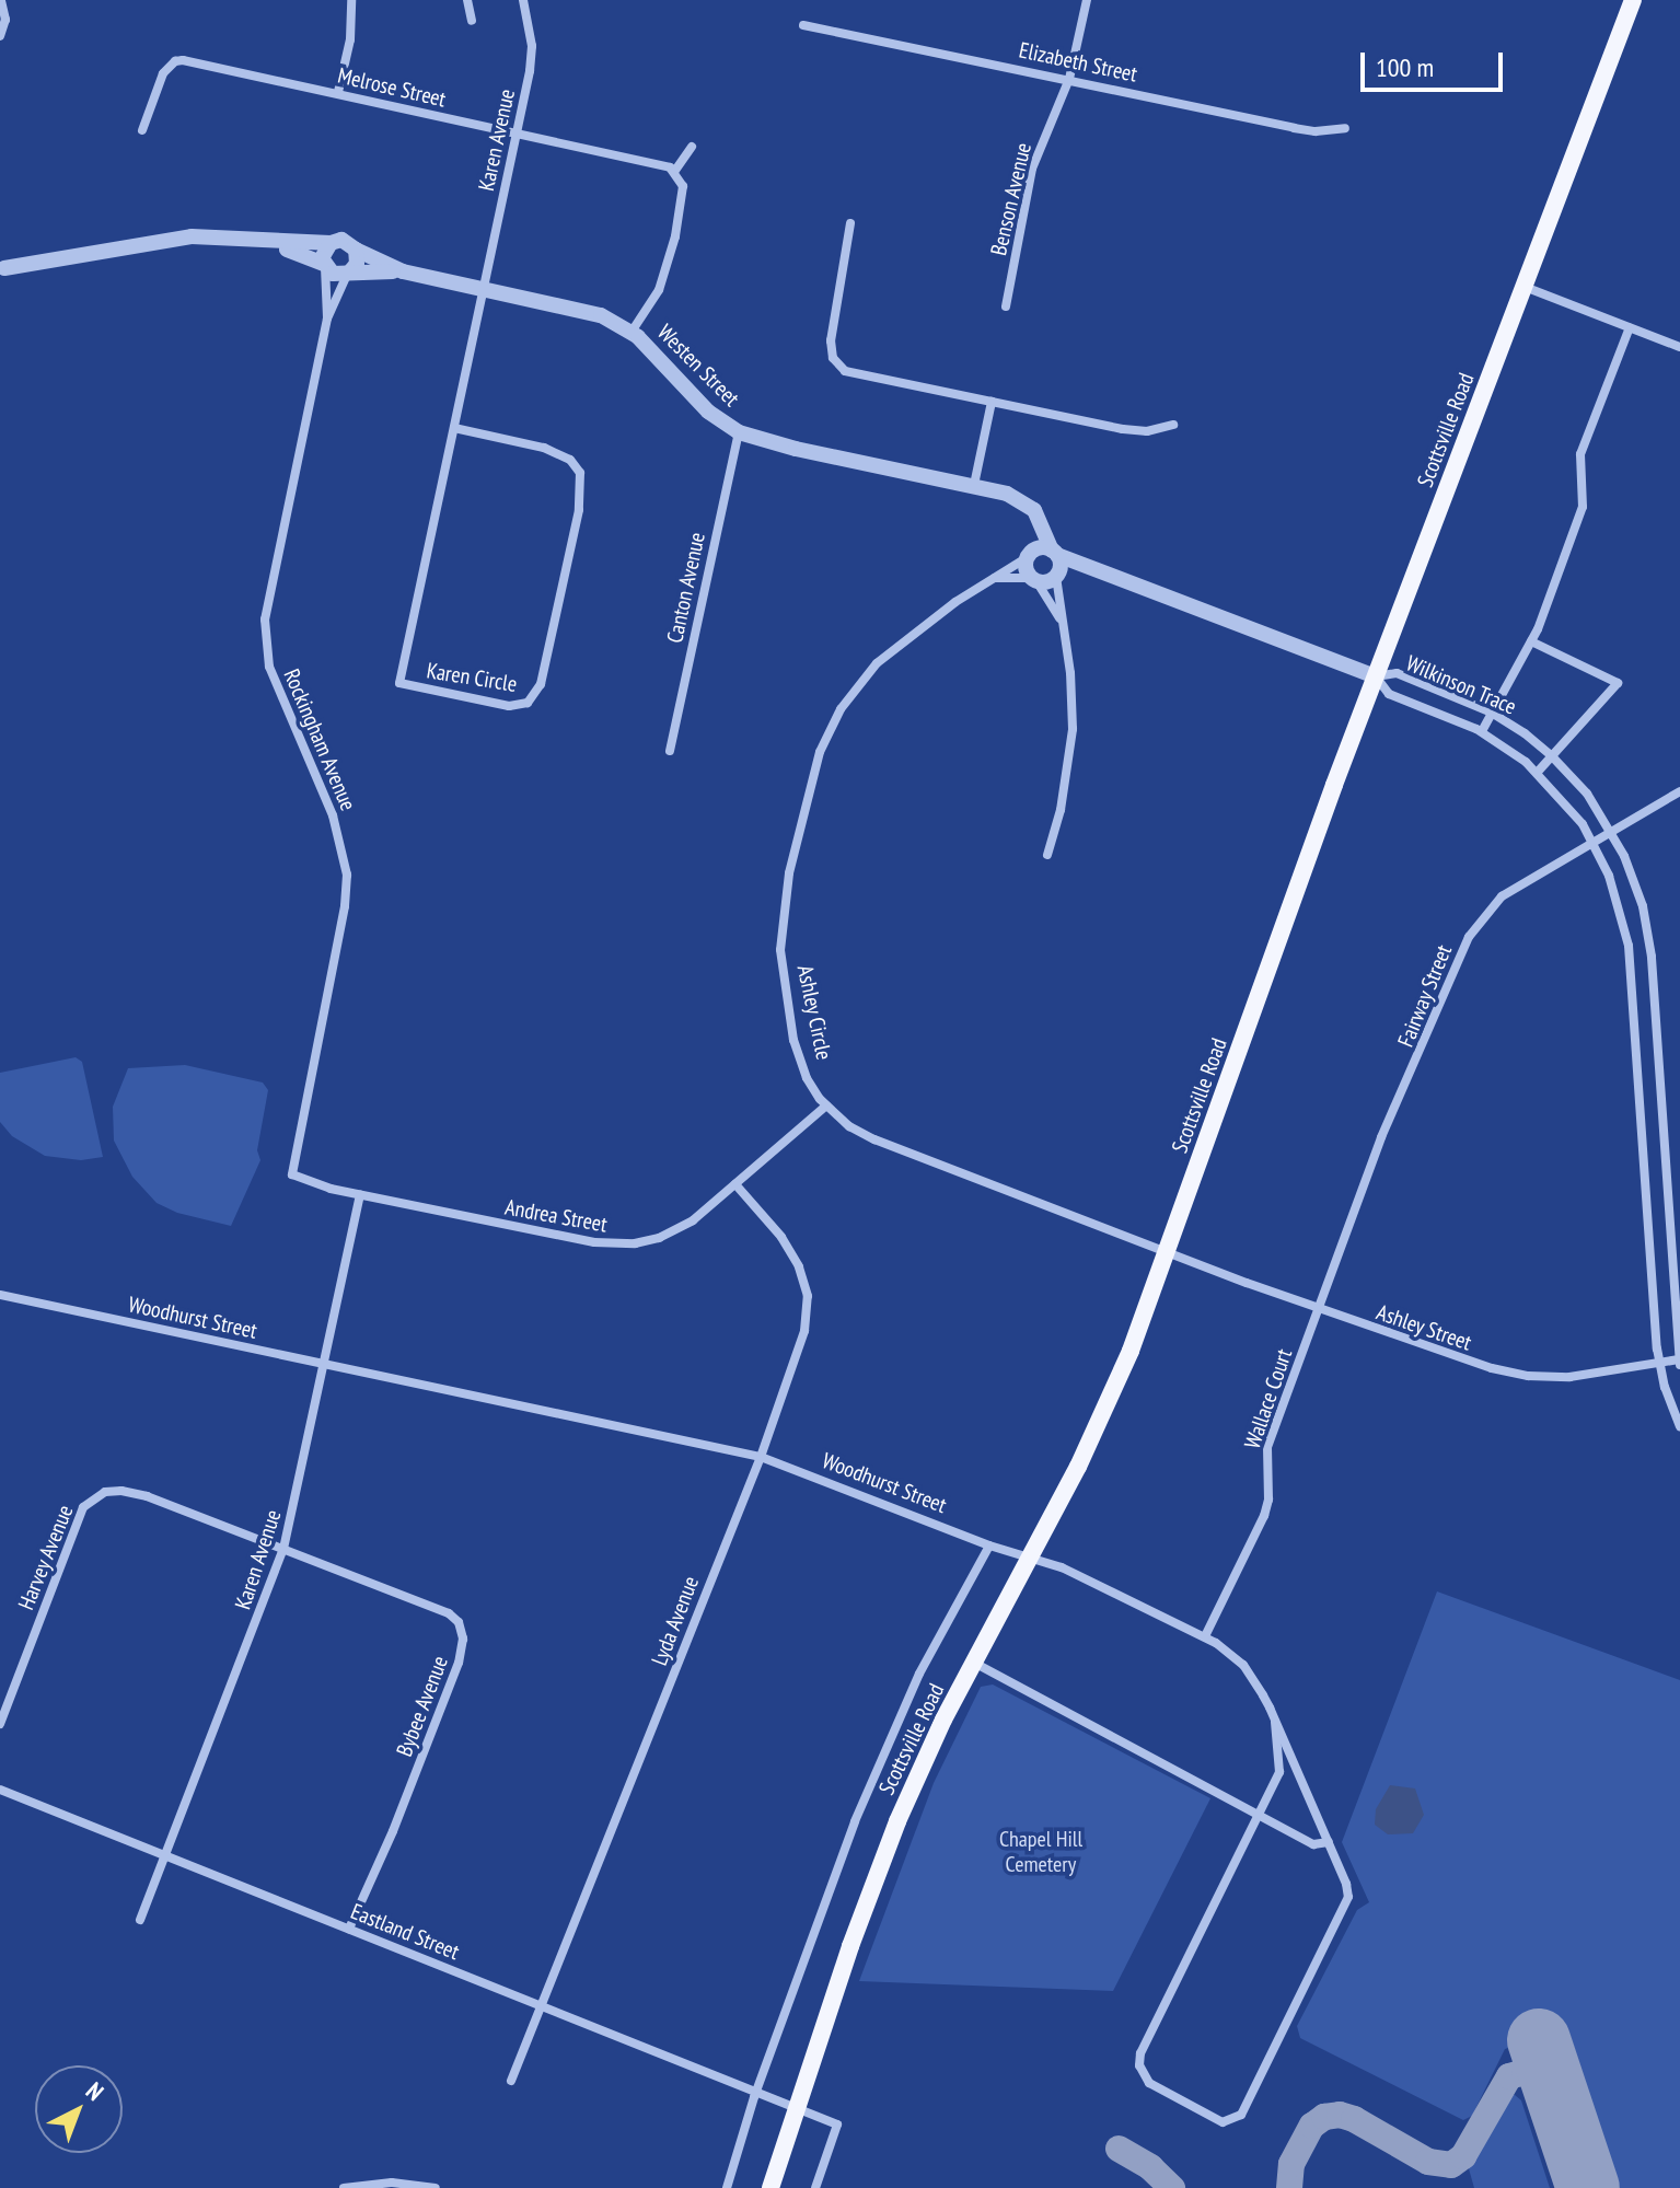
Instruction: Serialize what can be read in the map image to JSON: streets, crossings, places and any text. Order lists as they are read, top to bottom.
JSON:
{
  "streets": {
    "main road": ["Scottsville Road"],
    "street": [
      "Elizabeth Street",
      "Melrose Street",
      "Karen Avenue",
      "Benson Avenue",
      "Westen Street",
      "Canton Avenue",
      "Karen Circle",
      "Wilkinson Trace",
      "Rockingham Avenue",
      "Fairway Street",
      "Ashley Circle",
      "Andrea Street",
      "Woodhurst Street",
      "Ashley Street",
      "Wallace Court",
      "Harvey Avenue",
      "Lyda Avenue",
      "Bybee Avenue",
      "Eastland Street"
    ]
  },
  "crossings": [
    ["Elizabeth Street", "Benson Avenue"],
    ["Melrose Street", "Karen Avenue"],
    ["Karen Avenue", "Westen Street"],
    ["Karen Avenue", "Karen Circle"],
    ["Karen Avenue", "Andrea Street"],
    ["Karen Avenue", "Woodhurst Street"],
    ["Karen Avenue", "Harvey Avenue"],
    ["Karen Avenue", "Bybee Avenue"],
    ["Karen Avenue", "Eastland Street"],
    ["Westen Street", "Canton Avenue"],
    ["Westen Street", "Karen Circle"],
    ["Westen Street", "Rockingham Avenue"],
    ["Scottsville Road", "Wilkinson Trace"],
    ["Scottsville Road", "Ashley Circle"],
    ["Scottsville Road", "Woodhurst Street"],
    ["Scottsville Road", "Ashley Street"],
    ["Scottsville Road", "Eastland Street"],
    ["Wilkinson Trace", "Fairway Street"],
    ["Wilkinson Trace", "Ashley Street"],
    ["Rockingham Avenue", "Andrea Street"],
    ["Fairway Street", "Ashley Street"],
    ["Fairway Street", "Wallace Court"],
    ["Ashley Circle", "Andrea Street"],
    ["Ashley Circle", "Ashley Street"],
    ["Andrea Street", "Lyda Avenue"],
    ["Woodhurst Street", "Wallace Court"],
    ["Woodhurst Street", "Lyda Avenue"],
    ["Ashley Street", "Wallace Court"],
    ["Harvey Avenue", "Bybee Avenue"],
    ["Lyda Avenue", "Eastland Street"],
    ["Bybee Avenue", "Eastland Street"]
  ],
  "parks": ["Chapel Hill Cemetery"],
  "scale_bar": "100 m",
  "north": "top right"
}
